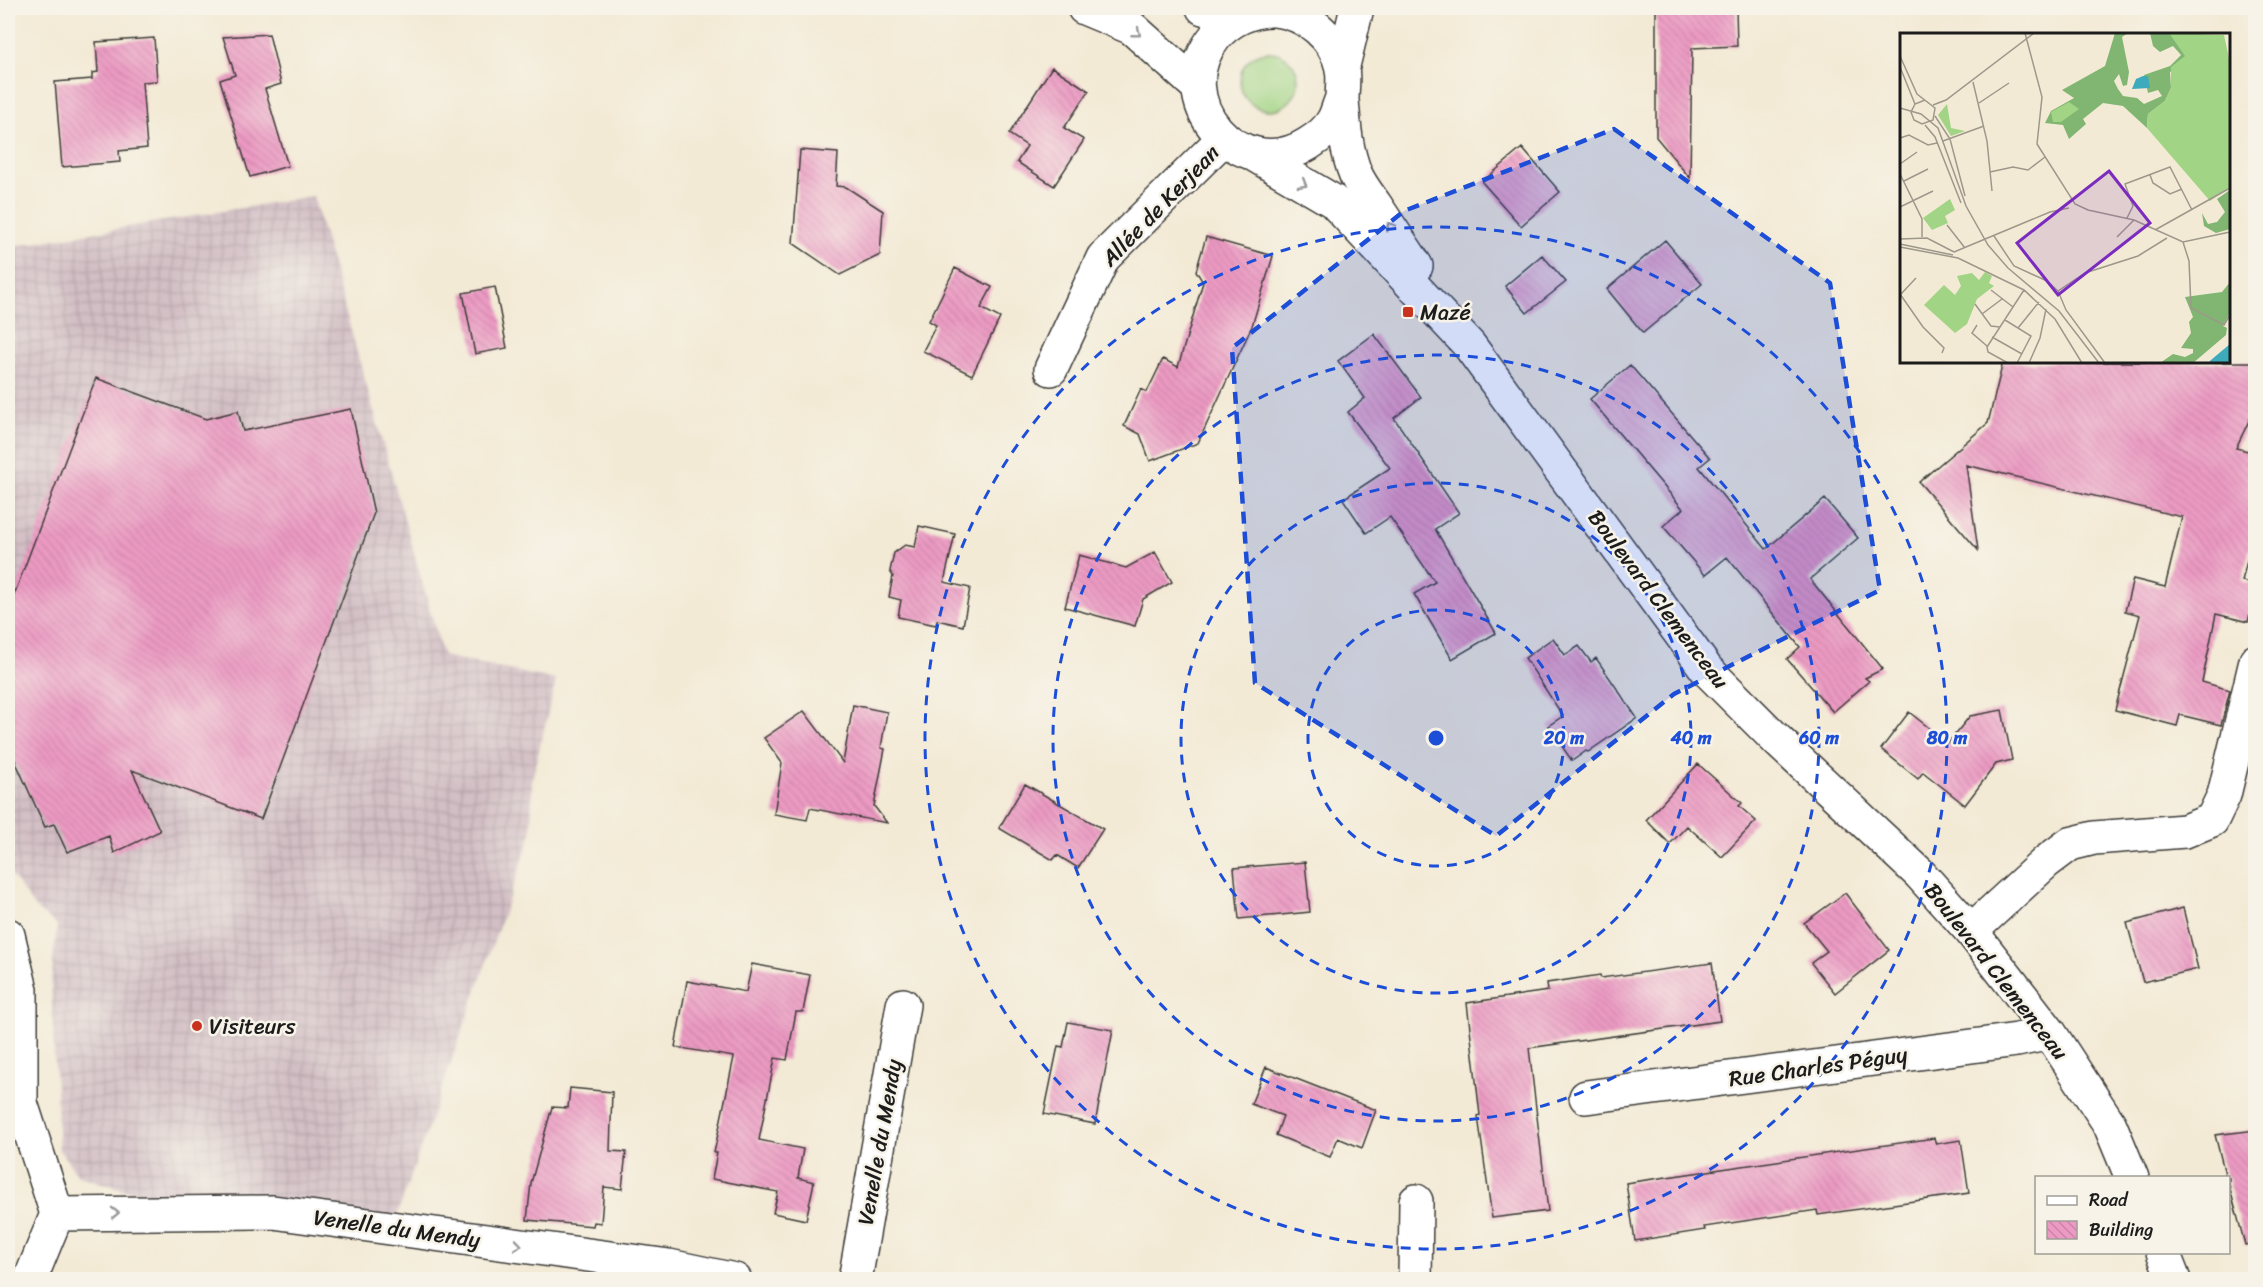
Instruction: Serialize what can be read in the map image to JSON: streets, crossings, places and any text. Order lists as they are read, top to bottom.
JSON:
{
  "streets": {
    "street": [
      "Allée de Kerjean",
      "Boulevard Clemenceau",
      "Rue Charles Péguy",
      "Venelle du Mendy"
    ]
  },
  "crossings": [
    ["Allée de Kerjean", "Boulevard Clemenceau"],
    ["Boulevard Clemenceau", "Rue Charles Péguy"]
  ],
  "one_way": ["Venelle du Mendy"],
  "places": {
    "transit": ["Mazé"],
    "other": ["Visiteurs"]
  },
  "legend": ["Road", "Building"],
  "rings": [
    "20 m",
    "40 m",
    "60 m",
    "80 m"
  ]
}
